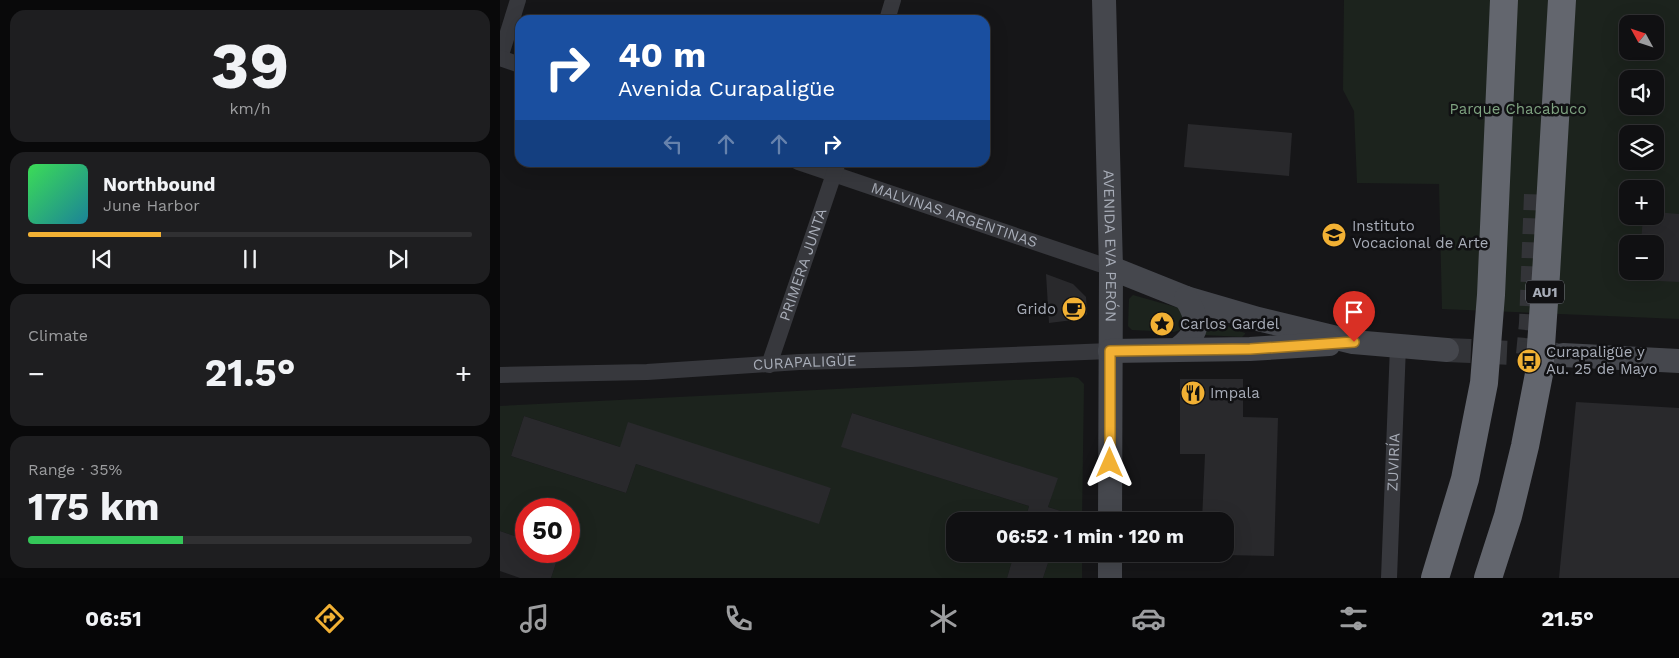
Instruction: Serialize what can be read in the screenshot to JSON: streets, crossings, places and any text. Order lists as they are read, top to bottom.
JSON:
{
  "streets": {
    "highway": ["AU1"],
    "main road": ["AVENIDA EVA PERÓN"],
    "street": [
      "MALVINAS ARGENTINAS",
      "PRIMERA JUNTA",
      "CURAPALIGÜE",
      "ZUVIRÍA"
    ]
  },
  "crossings": [
    ["MALVINAS ARGENTINAS", "AVENIDA EVA PERÓN"],
    ["MALVINAS ARGENTINAS", "PRIMERA JUNTA"],
    ["AVENIDA EVA PERÓN", "CURAPALIGÜE"],
    ["PRIMERA JUNTA", "CURAPALIGÜE"]
  ],
  "parks": ["Parque Chacabuco"],
  "places": {
    "school or university": ["Instituto Vocacional de Arte"],
    "cafe": ["Grido"],
    "place": ["Carlos Gardel"],
    "bus stop": ["Curapaligüe y Au. 25 de Mayo"],
    "restaurant": ["Impala"]
  },
  "north": "top left",
  "page": {
    "tile": [
      ["39", "km/h"],
      "Climate",
      ["Range · 35%", "175 km"]
    ],
    "map_buttons": ["+", "−"],
    "turn": ["40 m", "Avenida Curapaligüe"],
    "song": ["Northbound", "June Harbor"],
    "heat": ["−", "21.5°", "+"],
    "limit": "50",
    "trip": "06:52 · 1 min · 120 m",
    "tabs": ["06:51", "21.5°"]
  }
}
